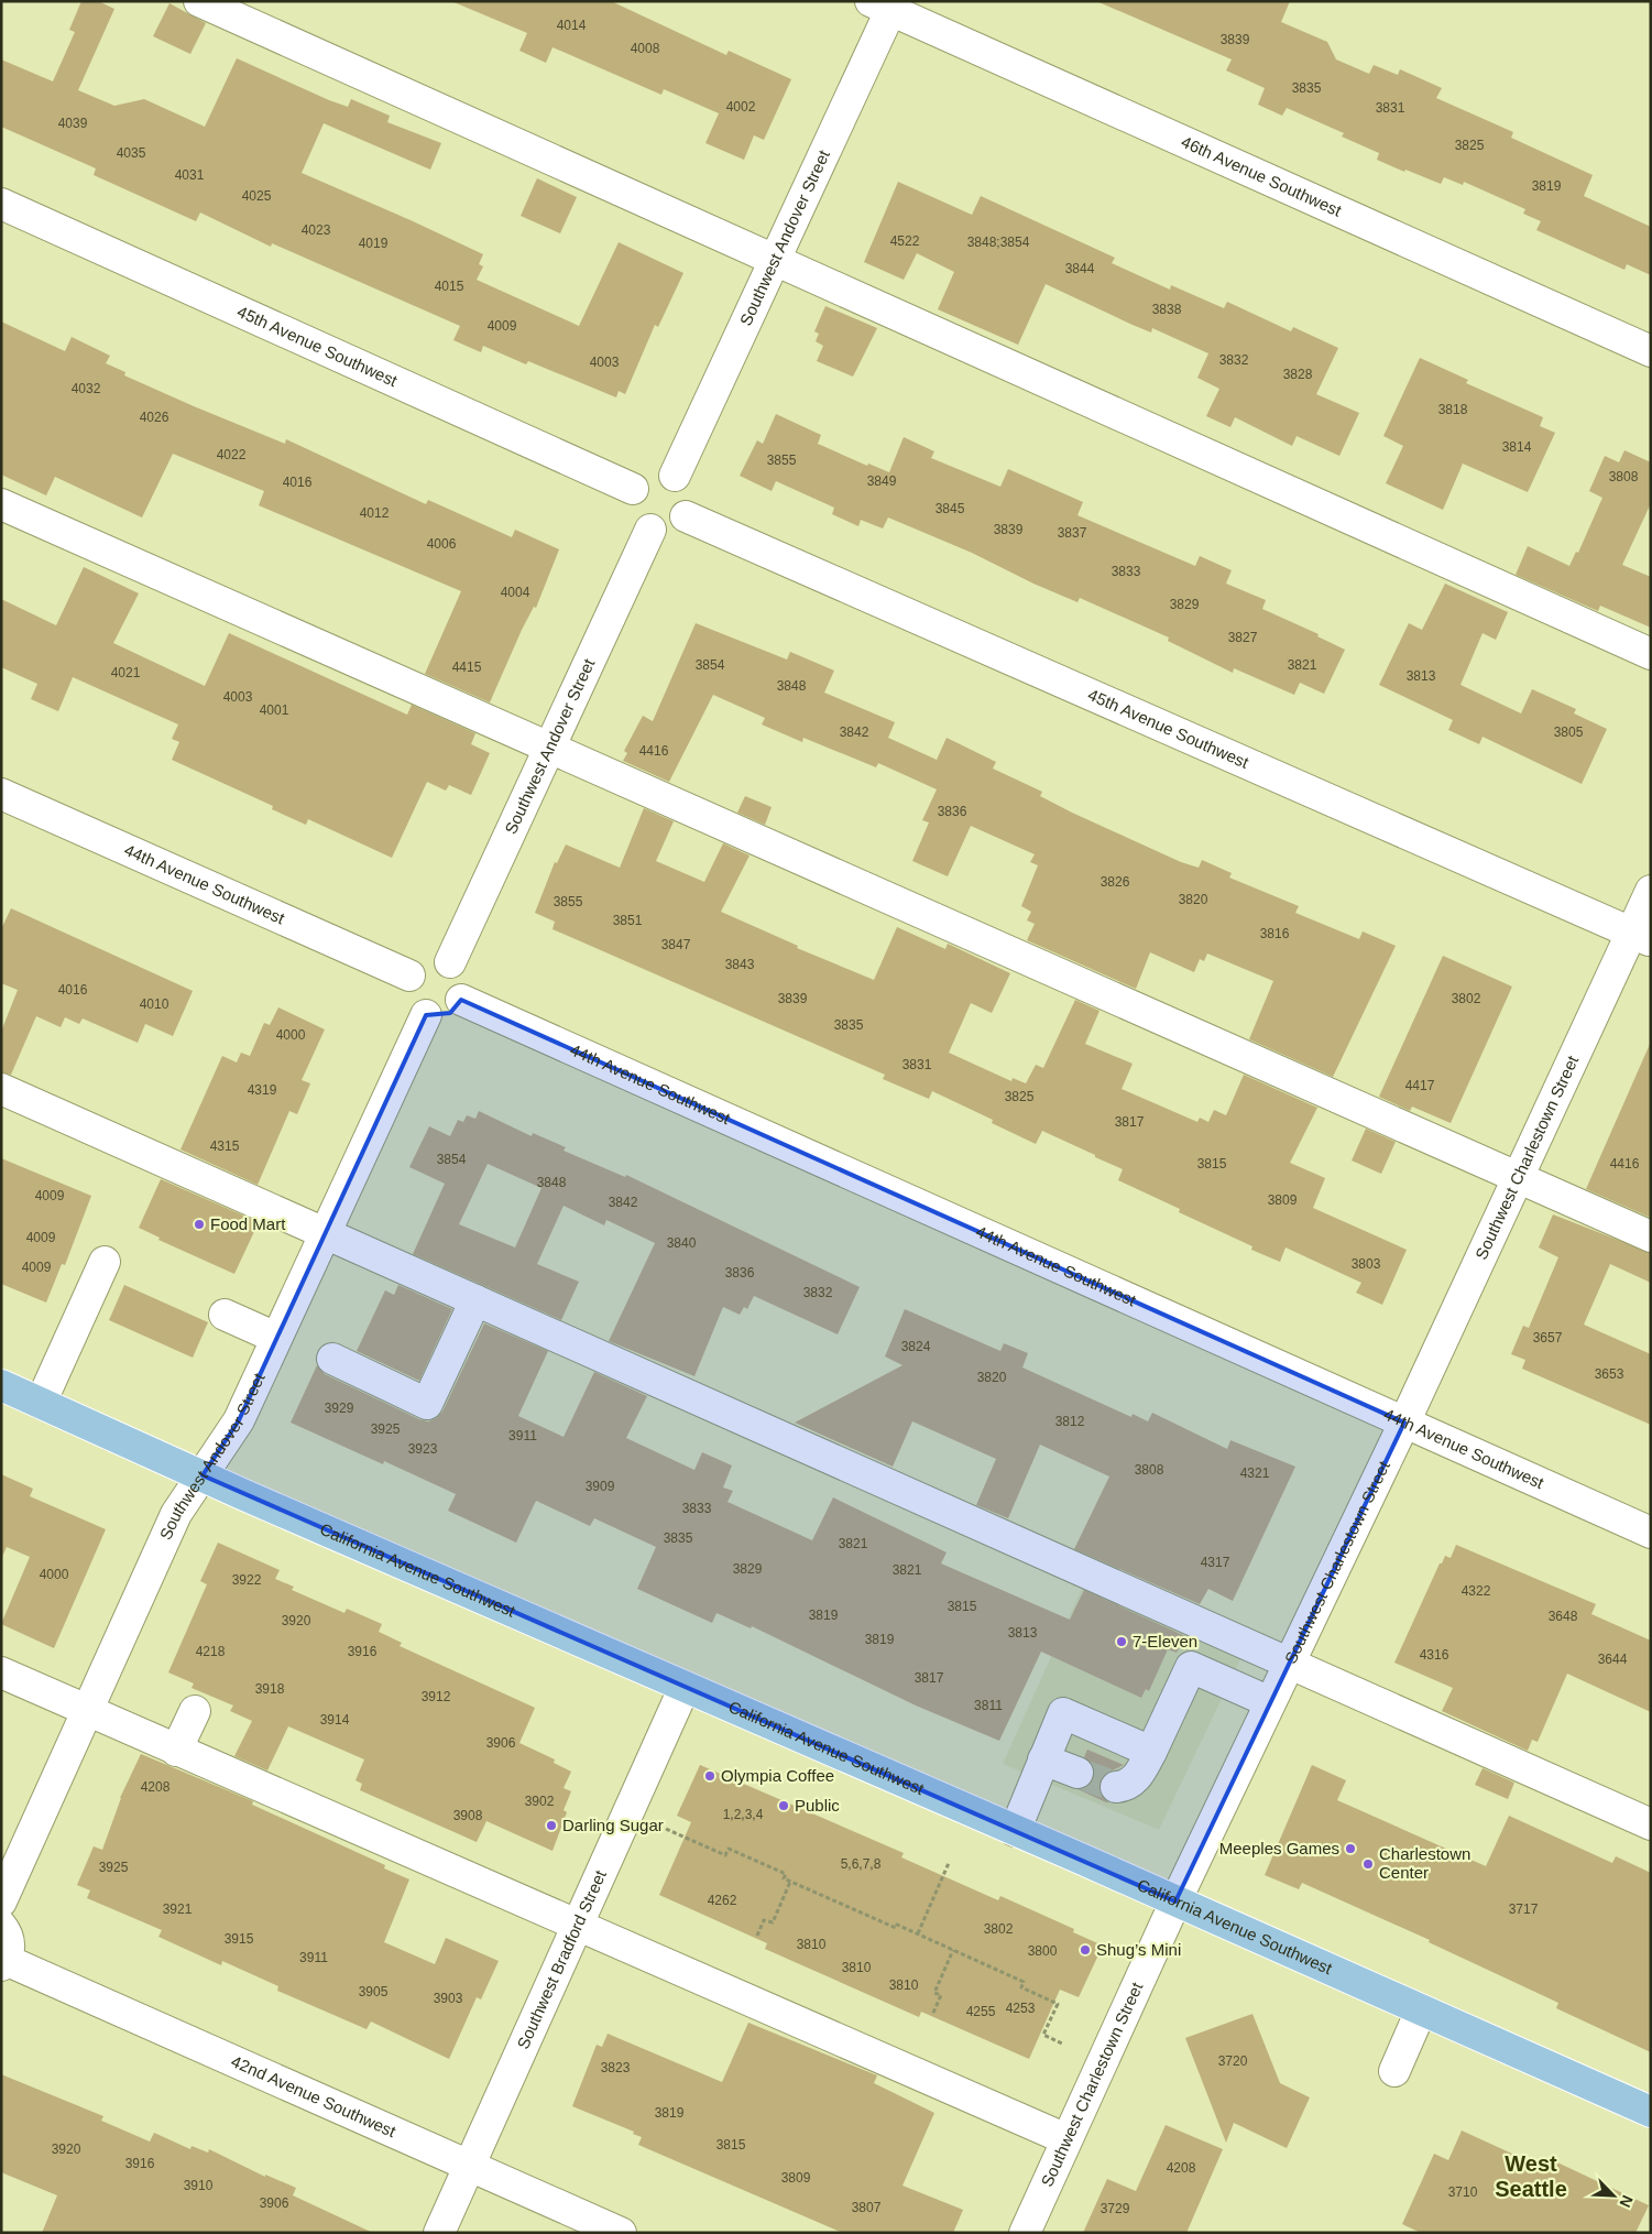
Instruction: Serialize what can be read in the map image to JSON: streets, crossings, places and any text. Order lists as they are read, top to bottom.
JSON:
{
  "streets": {
    "main road": ["California Avenue Southwest"],
    "street": [
      "46th Avenue Southwest",
      "Southwest Andover Street",
      "45th Avenue Southwest",
      "44th Avenue Southwest",
      "Southwest Charlestown Street",
      "Southwest Bradford Street",
      "42nd Avenue Southwest"
    ]
  },
  "crossings": [
    ["46th Avenue Southwest", "Southwest Andover Street"],
    ["Southwest Andover Street", "45th Avenue Southwest"],
    ["Southwest Andover Street", "44th Avenue Southwest"],
    ["Southwest Andover Street", "California Avenue Southwest"],
    ["45th Avenue Southwest", "Southwest Charlestown Street"],
    ["44th Avenue Southwest", "Southwest Charlestown Street"],
    ["Southwest Charlestown Street", "California Avenue Southwest"],
    ["California Avenue Southwest", "Southwest Bradford Street"],
    ["Southwest Bradford Street", "42nd Avenue Southwest"]
  ],
  "districts": ["West Seattle"],
  "places": [
    "Food Mart",
    "7-Eleven",
    "Olympia Coffee",
    "Public",
    "Darling Sugar",
    "Meeples Games",
    "Charlestown Center",
    "Shug’s Mini"
  ],
  "house_numbers": [
    "4014",
    "3839",
    "4008",
    "3835",
    "4002",
    "3831",
    "4039",
    "3825",
    "4035",
    "4031",
    "3819",
    "4025",
    "4023",
    "4522",
    "3848;3854",
    "4019",
    "3844",
    "4015",
    "3838",
    "4009",
    "3832",
    "4003",
    "3828",
    "4032",
    "3818",
    "4026",
    "3814",
    "4022",
    "3855",
    "3808",
    "3849",
    "4016",
    "3845",
    "4012",
    "3839",
    "3837",
    "4006",
    "3833",
    "4004",
    "3829",
    "3827",
    "3854",
    "3821",
    "4415",
    "4021",
    "3813",
    "3848",
    "4003",
    "4001",
    "3842",
    "3805",
    "4416",
    "3836",
    "3826",
    "3820",
    "3855",
    "3851",
    "3816",
    "3847",
    "3843",
    "4016",
    "3839",
    "3802",
    "4010",
    "3835",
    "4000",
    "3831",
    "4417",
    "4319",
    "3825",
    "3817",
    "4315",
    "3854",
    "3815",
    "4416",
    "3848",
    "4009",
    "3809",
    "3842",
    "4009",
    "3840",
    "3803",
    "4009",
    "3836",
    "3832",
    "3657",
    "3824",
    "3653",
    "3820",
    "3929",
    "3812",
    "3925",
    "3911",
    "3923",
    "3808",
    "4321",
    "3909",
    "3833",
    "3835",
    "3821",
    "4317",
    "3829",
    "3821",
    "4000",
    "3922",
    "4322",
    "3815",
    "3819",
    "3648",
    "3920",
    "3813",
    "3819",
    "4218",
    "3916",
    "4316",
    "3644",
    "3817",
    "3918",
    "3912",
    "3811",
    "3914",
    "3906",
    "4208",
    "3902",
    "1,2,3,4",
    "3908",
    "5,6,7,8",
    "3925",
    "4262",
    "3921",
    "3717",
    "3802",
    "3915",
    "3810",
    "3800",
    "3911",
    "3810",
    "3810",
    "3905",
    "3903",
    "4253",
    "4255",
    "3720",
    "3823",
    "3819",
    "3815",
    "3920",
    "3916",
    "4208",
    "3809",
    "3910",
    "3710",
    "3906",
    "3807",
    "3729"
  ],
  "north": "bottom right"
}
